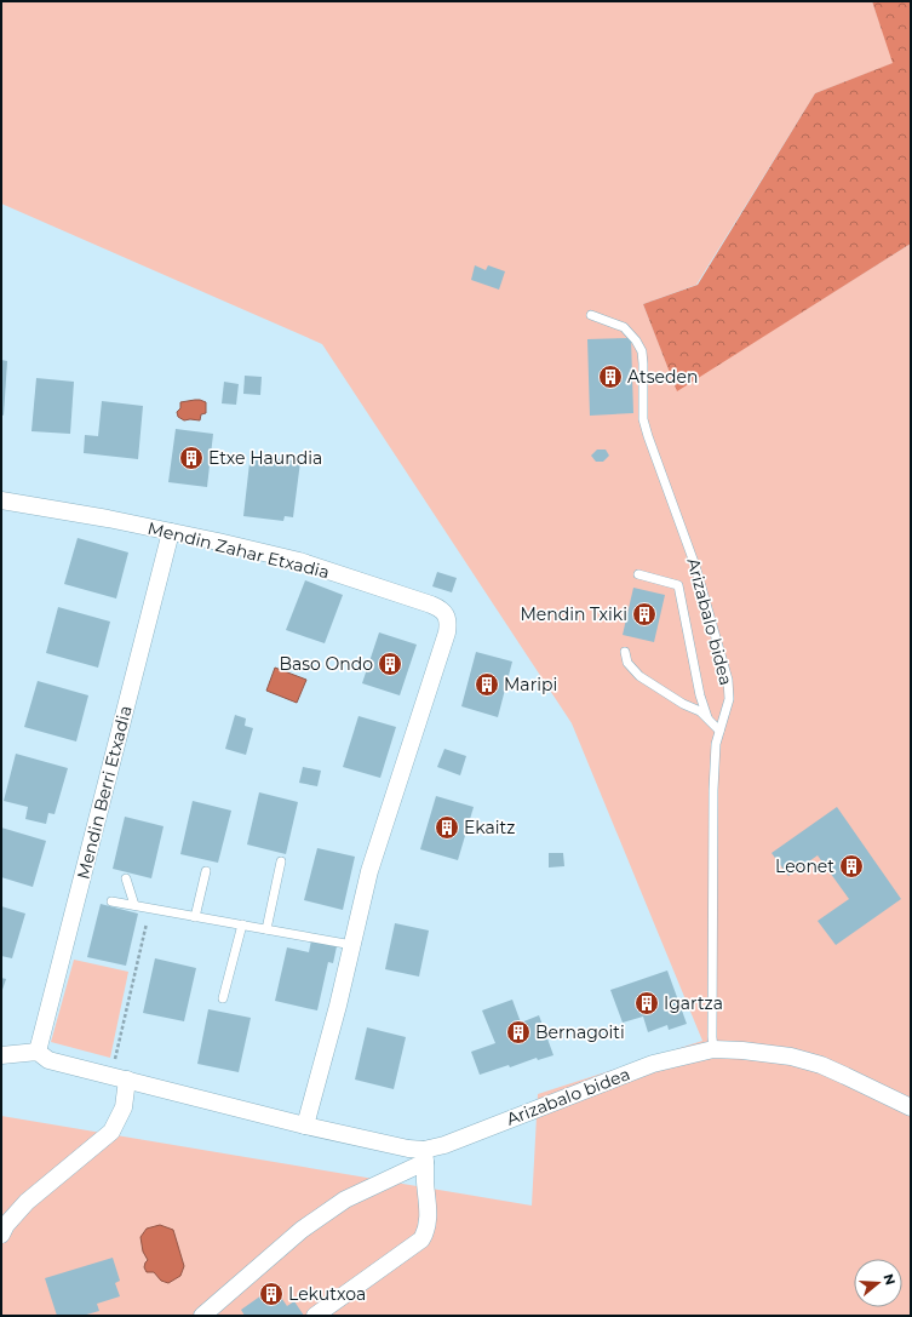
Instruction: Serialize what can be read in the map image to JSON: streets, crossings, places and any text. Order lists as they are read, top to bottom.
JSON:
{
  "streets": {
    "street": ["Mendin Zahar Etxadia", "Arizabalo bidea", "Mendin Berri Etxadia"]
  },
  "crossings": [
    ["Mendin Zahar Etxadia", "Arizabalo bidea"],
    ["Mendin Zahar Etxadia", "Mendin Berri Etxadia"],
    ["Arizabalo bidea", "Mendin Berri Etxadia"]
  ],
  "places": {
    "building": [
      "Atseden",
      "Etxe Haundia",
      "Mendin Txiki",
      "Baso Ondo",
      "Maripi",
      "Ekaitz",
      "Leonet",
      "Igartza",
      "Bernagoiti",
      "Lekutxoa"
    ]
  },
  "north": "right"
}
